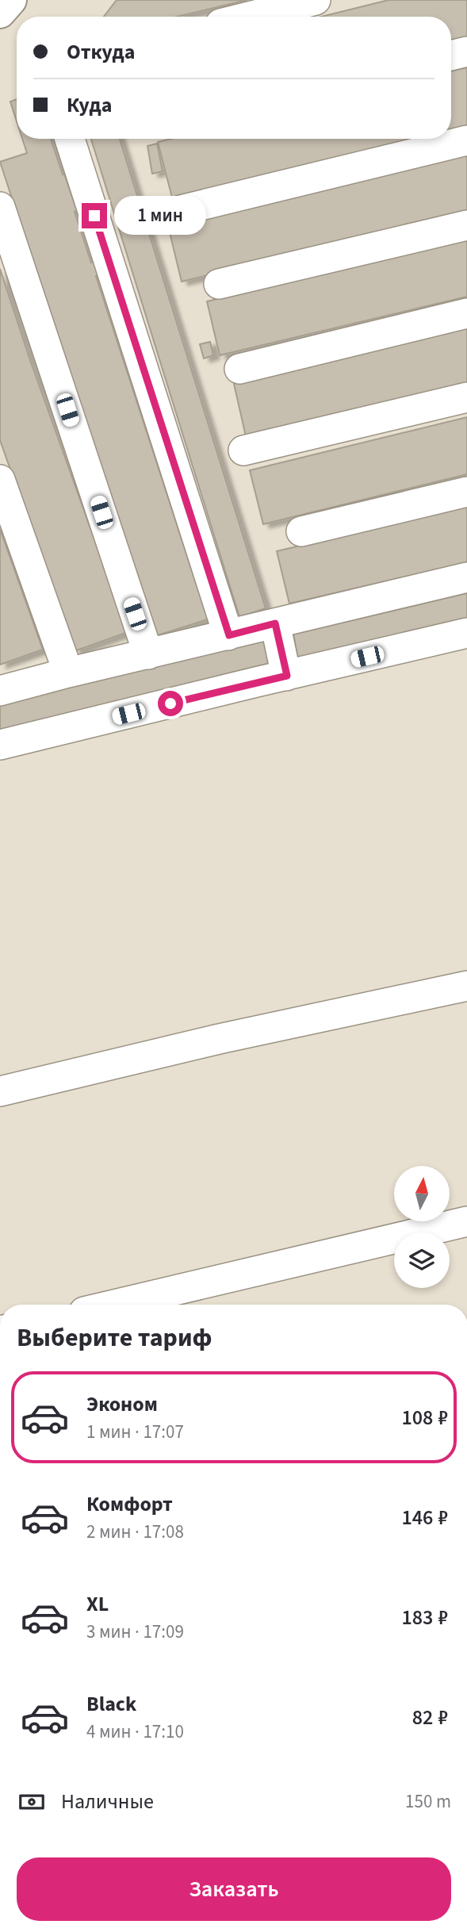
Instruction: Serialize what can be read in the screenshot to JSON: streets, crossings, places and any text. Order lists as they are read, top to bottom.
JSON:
{
  "north": "top",
  "page": {
    "banner": ["Откуда", "Куда"],
    "bubble": "1 мин",
    "heading": "Выберите тариф",
    "list": [
      {
        "name": "Эконом",
        "note": "1 мин · 17:07",
        "value": "108 ₽"
      },
      {
        "name": "Комфорт",
        "note": "2 мин · 17:08",
        "value": "146 ₽"
      },
      {
        "name": "XL",
        "note": "3 мин · 17:09",
        "value": "183 ₽"
      },
      {
        "name": "Black",
        "note": "4 мин · 17:10",
        "value": "82 ₽"
      }
    ],
    "pay": ["Наличные", "150 m"],
    "buttons": "Заказать"
  }
}
